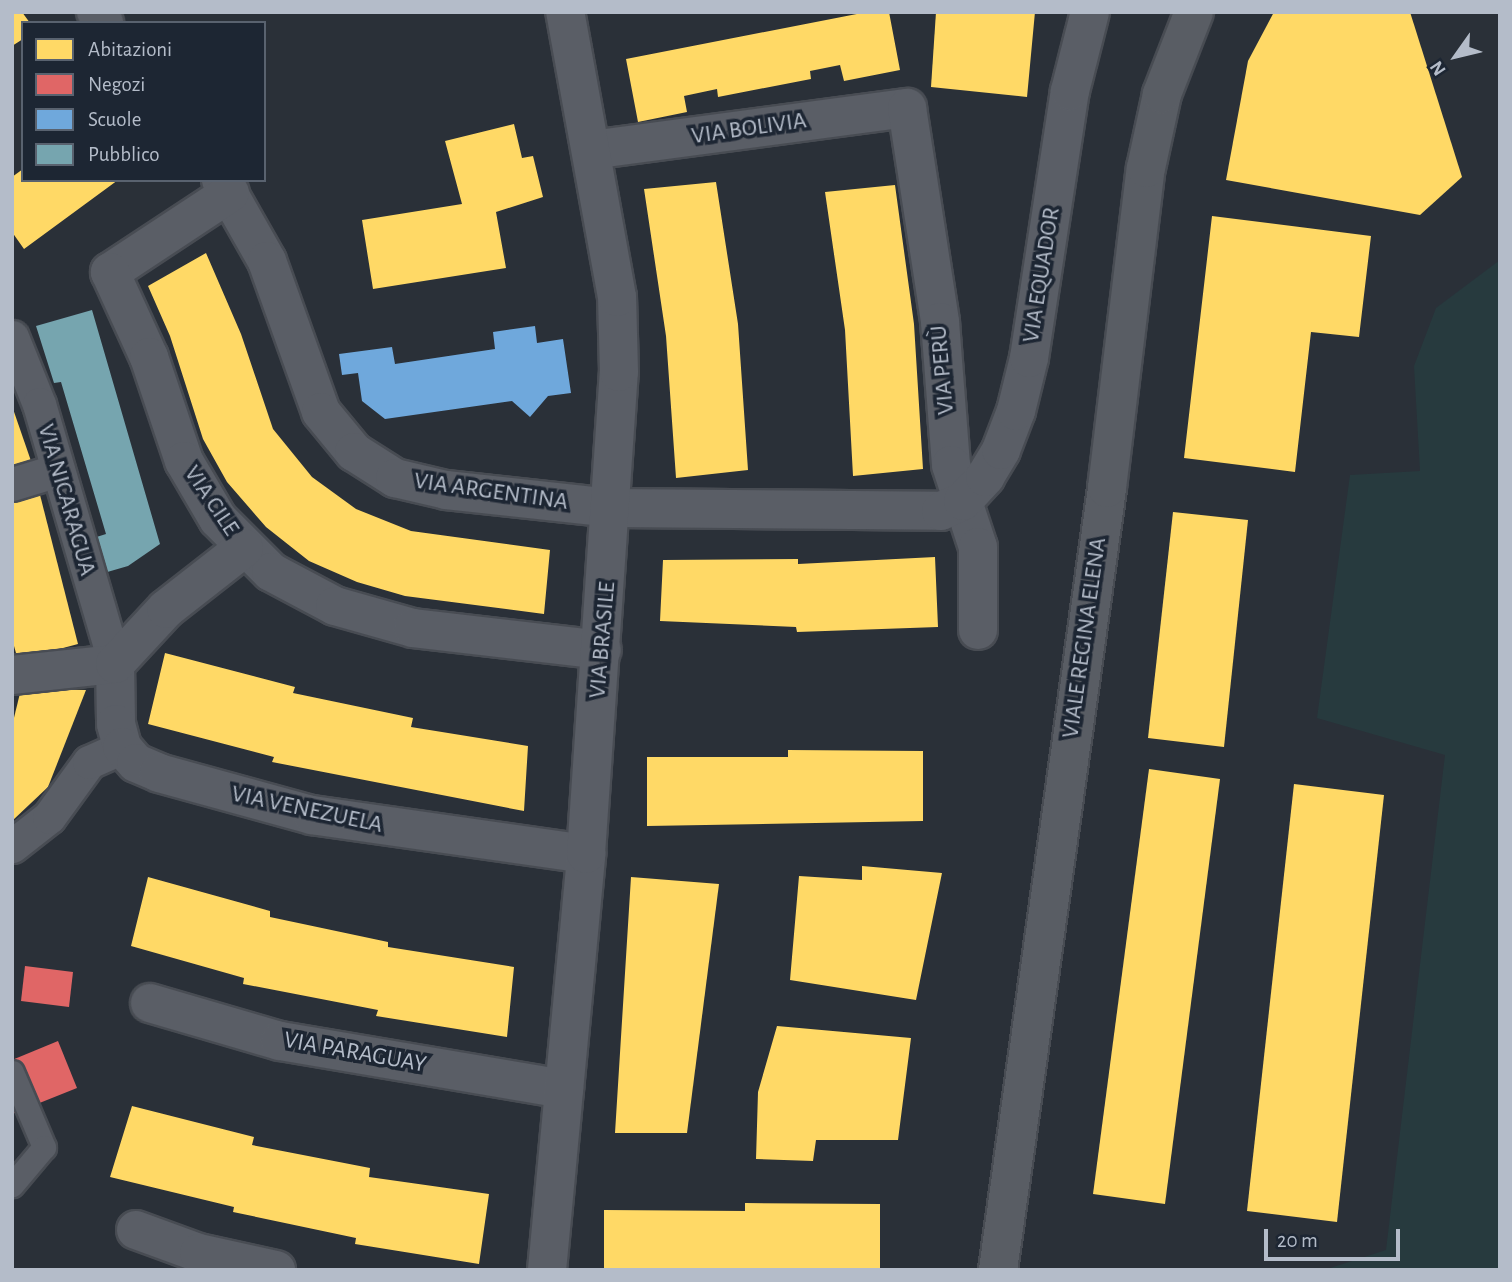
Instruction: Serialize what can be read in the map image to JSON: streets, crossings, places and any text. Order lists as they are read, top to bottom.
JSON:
{
  "streets": {
    "main road": ["VIALE REGINA ELENA"],
    "street": [
      "VIA BOLIVIA",
      "VIA EQUADOR",
      "VIA PERÙ",
      "VIA ARGENTINA",
      "VIA NICARAGUA",
      "VIA CILE",
      "VIA BRASILE",
      "VIA VENEZUELA",
      "VIA PARAGUAY"
    ]
  },
  "crossings": [
    ["VIA BOLIVIA", "VIA PERÙ"],
    ["VIA BOLIVIA", "VIA BRASILE"],
    ["VIA EQUADOR", "VIA PERÙ"],
    ["VIA EQUADOR", "VIA ARGENTINA"],
    ["VIA PERÙ", "VIA ARGENTINA"],
    ["VIA ARGENTINA", "VIA CILE"],
    ["VIA ARGENTINA", "VIA BRASILE"],
    ["VIA CILE", "VIA BRASILE"],
    ["VIA BRASILE", "VIA VENEZUELA"],
    ["VIA BRASILE", "VIA PARAGUAY"]
  ],
  "legend": [
    "Abitazioni",
    "Negozi",
    "Scuole",
    "Pubblico"
  ],
  "scale_bar": "20 m",
  "north": "bottom left"
}
